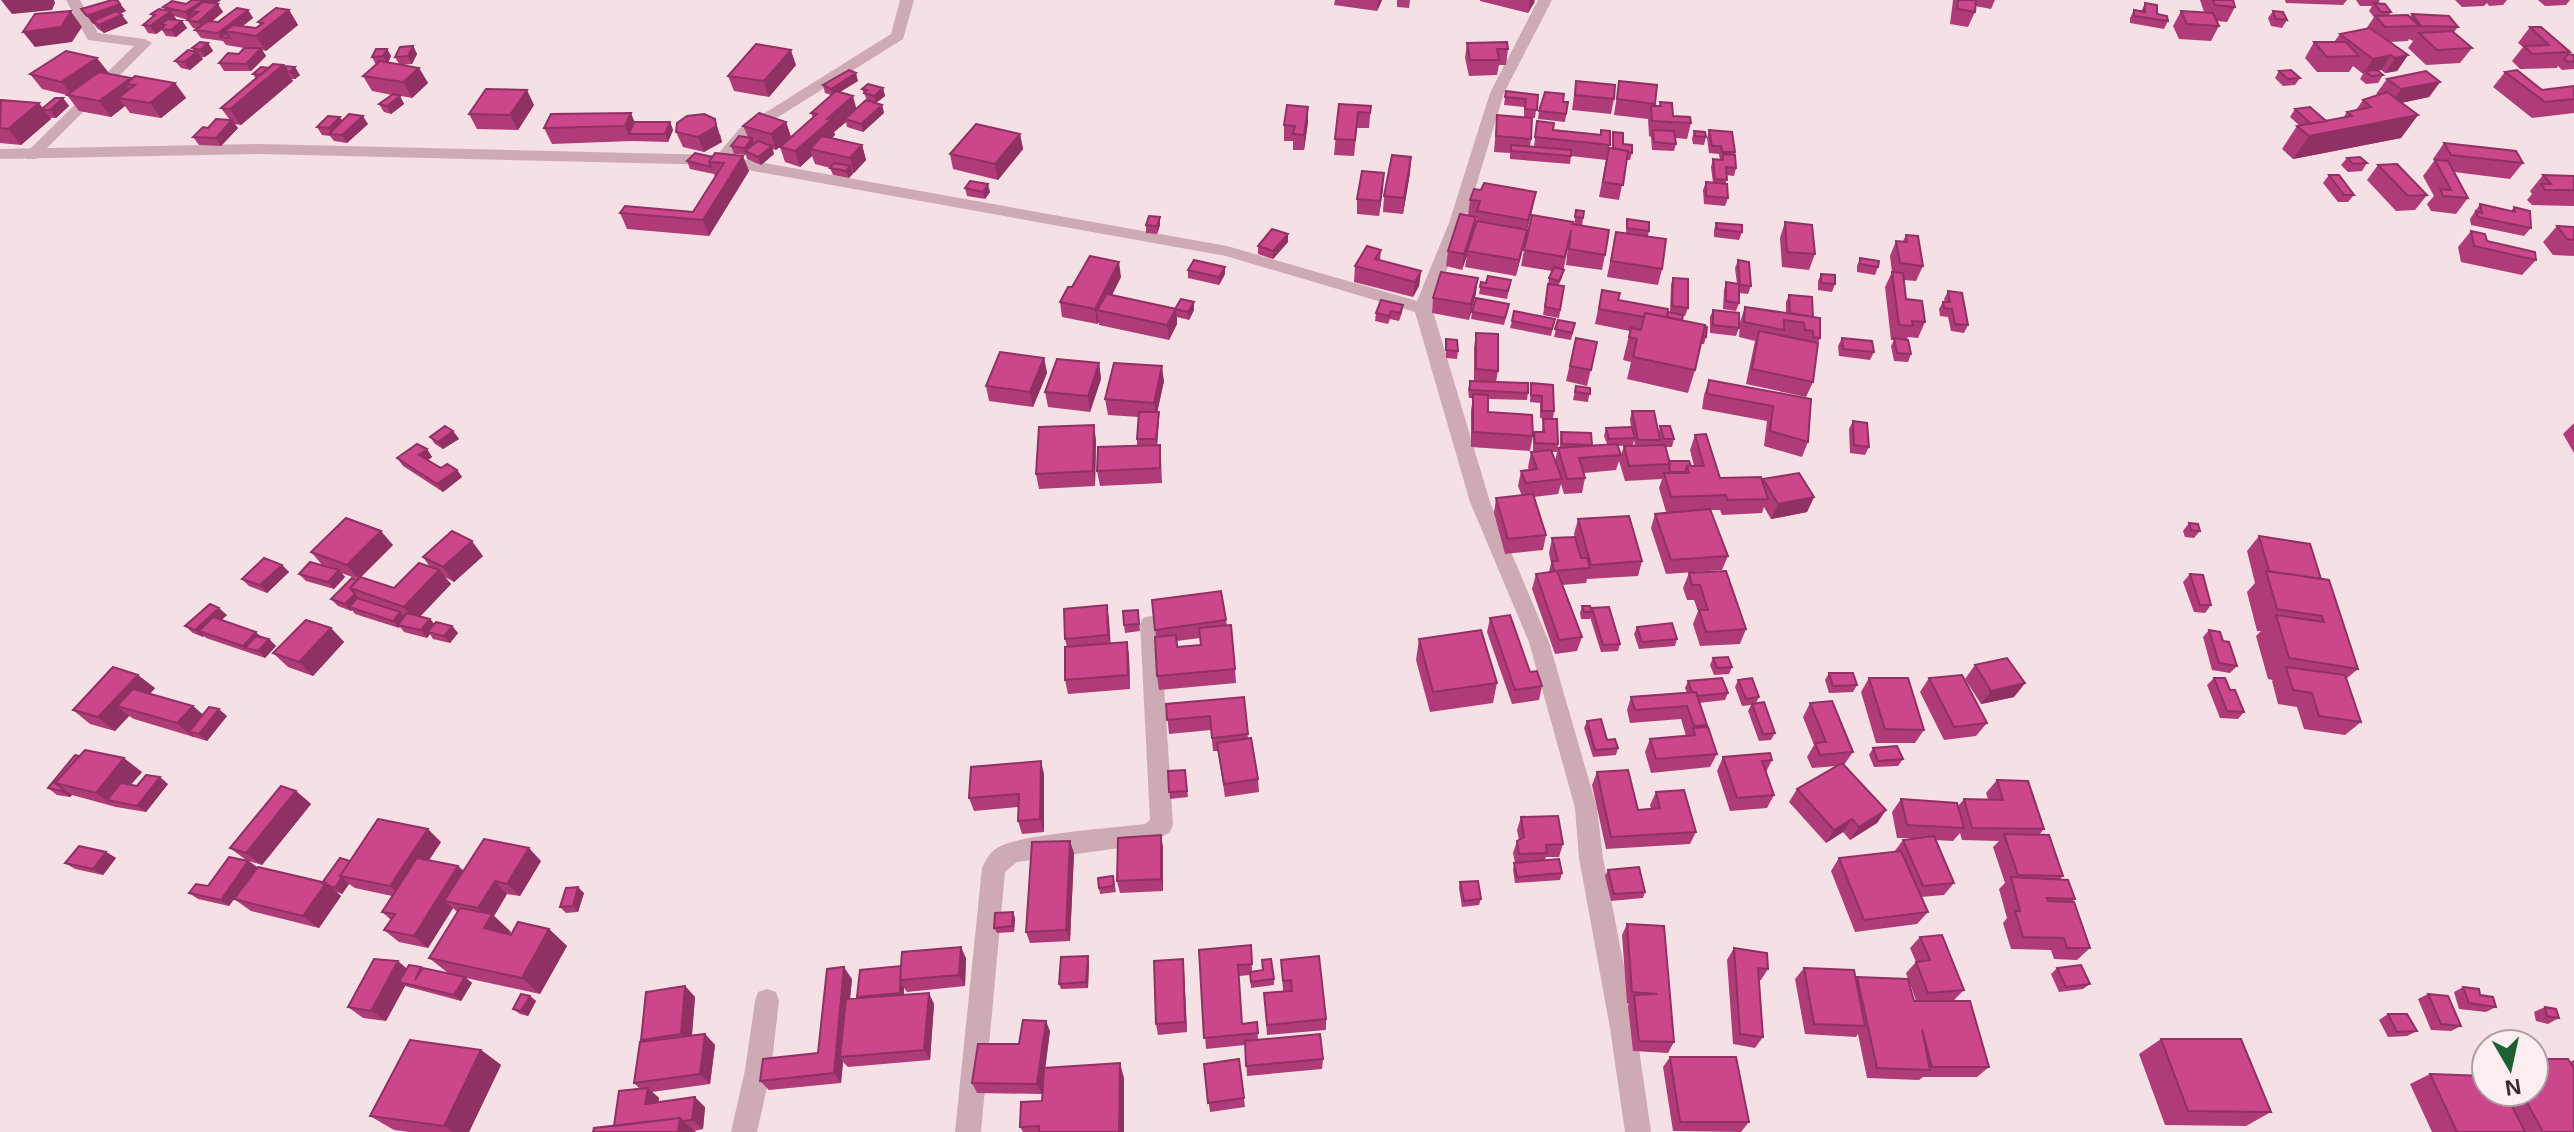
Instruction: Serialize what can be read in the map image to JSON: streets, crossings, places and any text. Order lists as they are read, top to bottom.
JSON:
{
  "north": "bottom"
}
